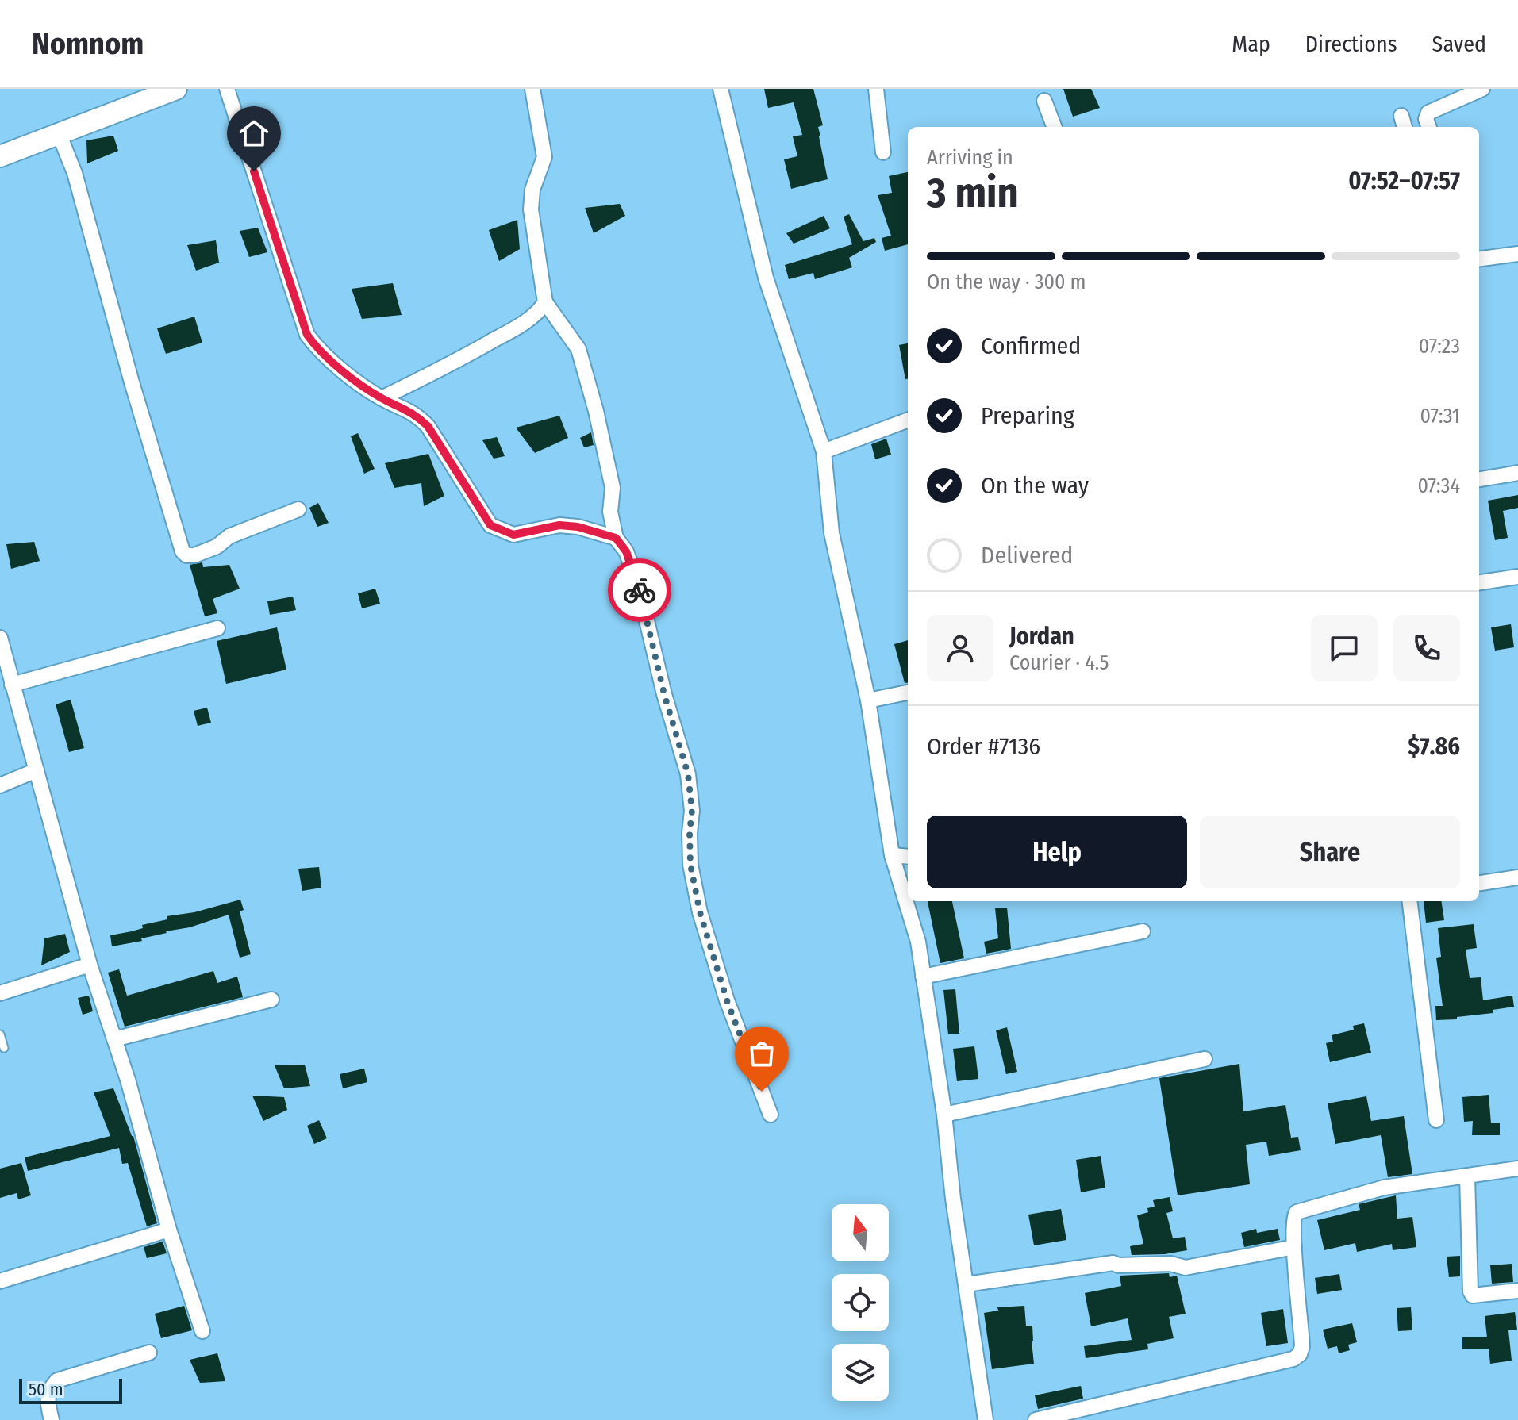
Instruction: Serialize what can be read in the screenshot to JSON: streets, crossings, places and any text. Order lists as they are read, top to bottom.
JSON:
{
  "scale_bar": "50 m",
  "north": "top",
  "page": {
    "header": "Nomnom",
    "nav": ["Map", "Directions", "Saved"],
    "heading": ["3 min", "Arriving in", "07:52–07:57"],
    "panel": [
      "Jordan",
      "Courier · 4.5",
      "Order #7136",
      "$7.86"
    ],
    "bar": "On the way · 300 m",
    "list": [
      ["Confirmed", "07:23"],
      ["Preparing", "07:31"],
      ["On the way", "07:34"],
      "Delivered"
    ],
    "buttons": ["Help", "Share"],
    "scale": "50 m"
  }
}
